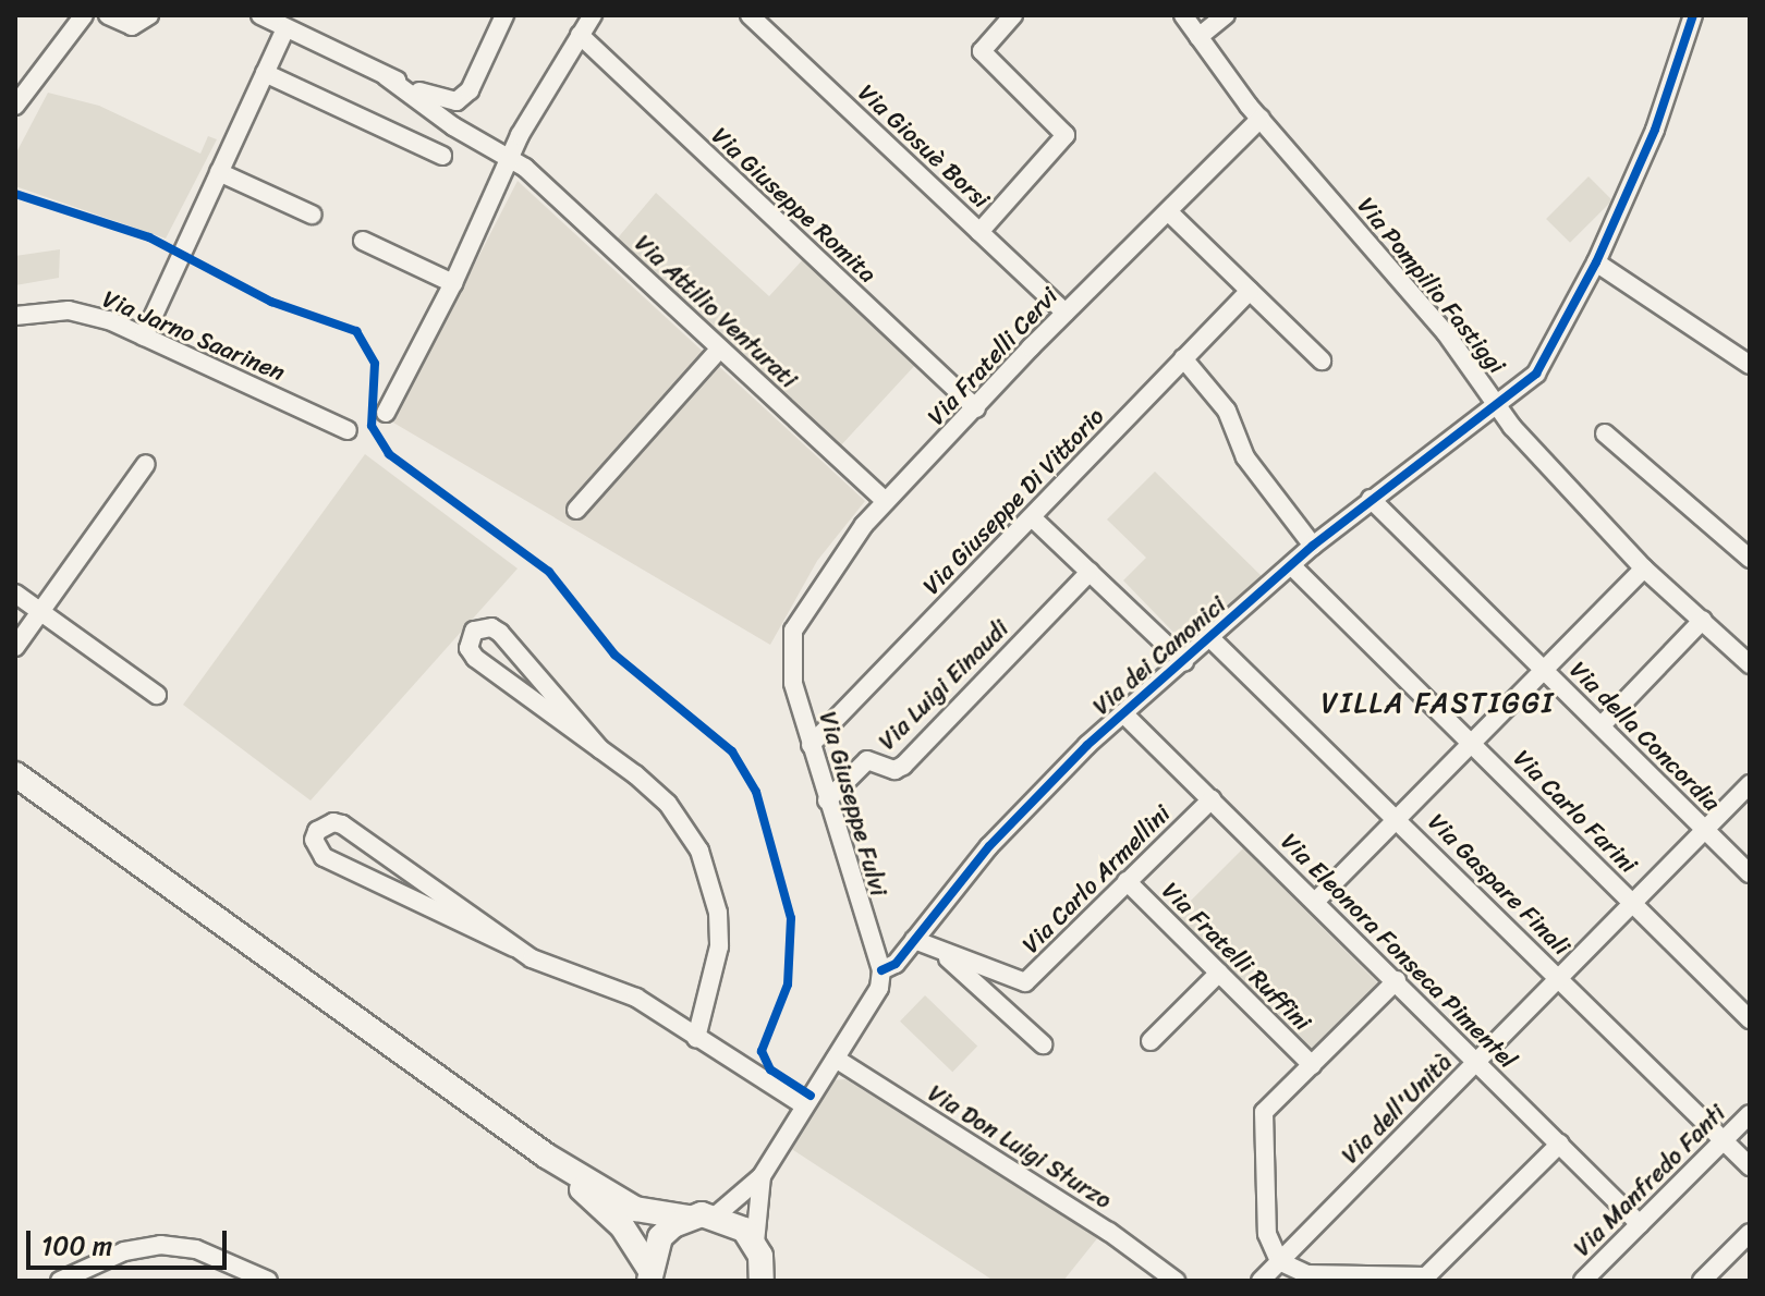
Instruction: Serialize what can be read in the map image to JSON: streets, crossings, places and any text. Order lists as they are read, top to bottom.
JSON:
{
  "streets": {
    "street": [
      "Via Giosuè Borsi",
      "Via Giuseppe Romita",
      "Via Pompilio Fastiggi",
      "Via Attilio Venturati",
      "Via Jarno Saarinen",
      "Via Fratelli Cervi",
      "Via Giuseppe Di Vittorio",
      "Via dei Canonici",
      "Via Luigi Einaudi",
      "Via della Concordia",
      "Via Giuseppe Fulvi",
      "Via Carlo Farini",
      "Via Carlo Armellini",
      "Via Gaspare Finali",
      "Via Eleonora Fonseca Pimentel",
      "Via Fratelli Ruffini",
      "Via dell'Unità",
      "Via Don Luigi Sturzo",
      "Via Manfredo Fanti"
    ]
  },
  "crossings": [
    ["Via Giosuè Borsi", "Via Fratelli Cervi"],
    ["Via Giuseppe Romita", "Via Fratelli Cervi"],
    ["Via Pompilio Fastiggi", "Via Fratelli Cervi"],
    ["Via Pompilio Fastiggi", "Via dei Canonici"],
    ["Via Pompilio Fastiggi", "Via della Concordia"],
    ["Via Attilio Venturati", "Via Fratelli Cervi"],
    ["Via Fratelli Cervi", "Via Giuseppe Fulvi"],
    ["Via Giuseppe Di Vittorio", "Via Giuseppe Fulvi"],
    ["Via dei Canonici", "Via della Concordia"],
    ["Via dei Canonici", "Via Giuseppe Fulvi"],
    ["Via dei Canonici", "Via Carlo Farini"],
    ["Via dei Canonici", "Via Carlo Armellini"],
    ["Via dei Canonici", "Via Gaspare Finali"],
    ["Via dei Canonici", "Via Eleonora Fonseca Pimentel"],
    ["Via dei Canonici", "Via Don Luigi Sturzo"],
    ["Via Luigi Einaudi", "Via Giuseppe Fulvi"],
    ["Via della Concordia", "Via dell'Unità"],
    ["Via Carlo Farini", "Via dell'Unità"],
    ["Via Carlo Armellini", "Via Eleonora Fonseca Pimentel"],
    ["Via Carlo Armellini", "Via Fratelli Ruffini"],
    ["Via Gaspare Finali", "Via dell'Unità"],
    ["Via Gaspare Finali", "Via Manfredo Fanti"],
    ["Via Eleonora Fonseca Pimentel", "Via dell'Unità"],
    ["Via Eleonora Fonseca Pimentel", "Via Manfredo Fanti"]
  ],
  "districts": ["VILLA FASTIGGI"],
  "scale_bar": "100 m"
}
